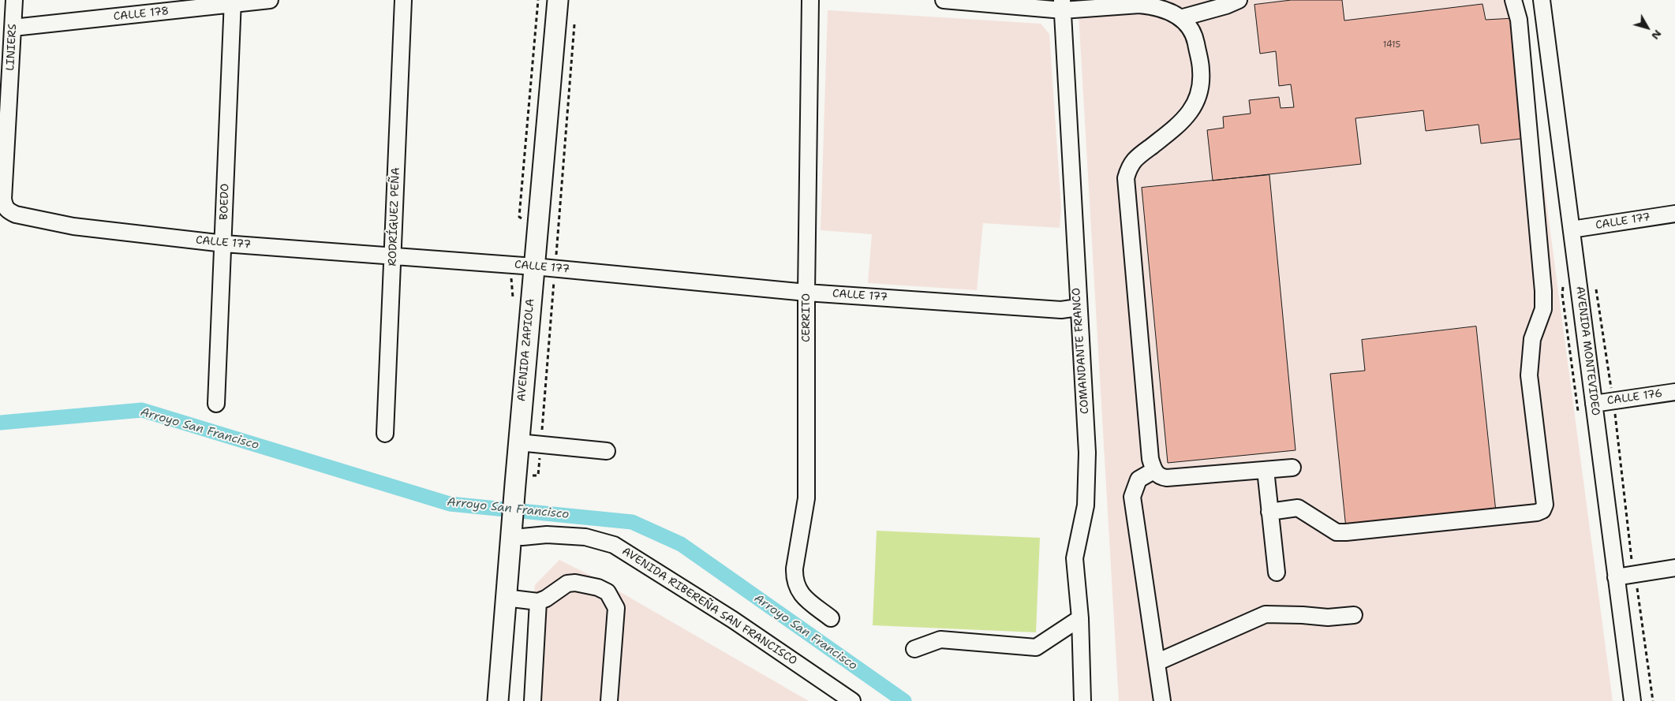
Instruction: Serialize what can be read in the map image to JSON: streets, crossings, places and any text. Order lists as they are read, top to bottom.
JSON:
{
  "streets": {
    "main road": ["AVENIDA ZAPIOLA"],
    "street": [
      "CALLE 178",
      "LINIERS",
      "BOEDO",
      "RODRÍGUEZ PEÑA",
      "CALLE 177",
      "CERRITO",
      "COMANDANTE FRANCO",
      "AVENIDA MONTEVIDEO",
      "CALLE 176",
      "AVENIDA RIBEREÑA SAN FRANCISCO"
    ]
  },
  "crossings": [
    ["CALLE 178", "LINIERS"],
    ["CALLE 178", "BOEDO"],
    ["LINIERS", "CALLE 177"],
    ["BOEDO", "CALLE 177"],
    ["RODRÍGUEZ PEÑA", "CALLE 177"],
    ["CALLE 177", "CERRITO"],
    ["CALLE 177", "AVENIDA ZAPIOLA"],
    ["CALLE 177", "COMANDANTE FRANCO"],
    ["CALLE 177", "AVENIDA MONTEVIDEO"],
    ["AVENIDA ZAPIOLA", "AVENIDA RIBEREÑA SAN FRANCISCO"],
    ["AVENIDA MONTEVIDEO", "CALLE 176"]
  ],
  "water": ["Arroyo San Francisco"],
  "house_numbers": ["1415"],
  "north": "bottom right"
}
